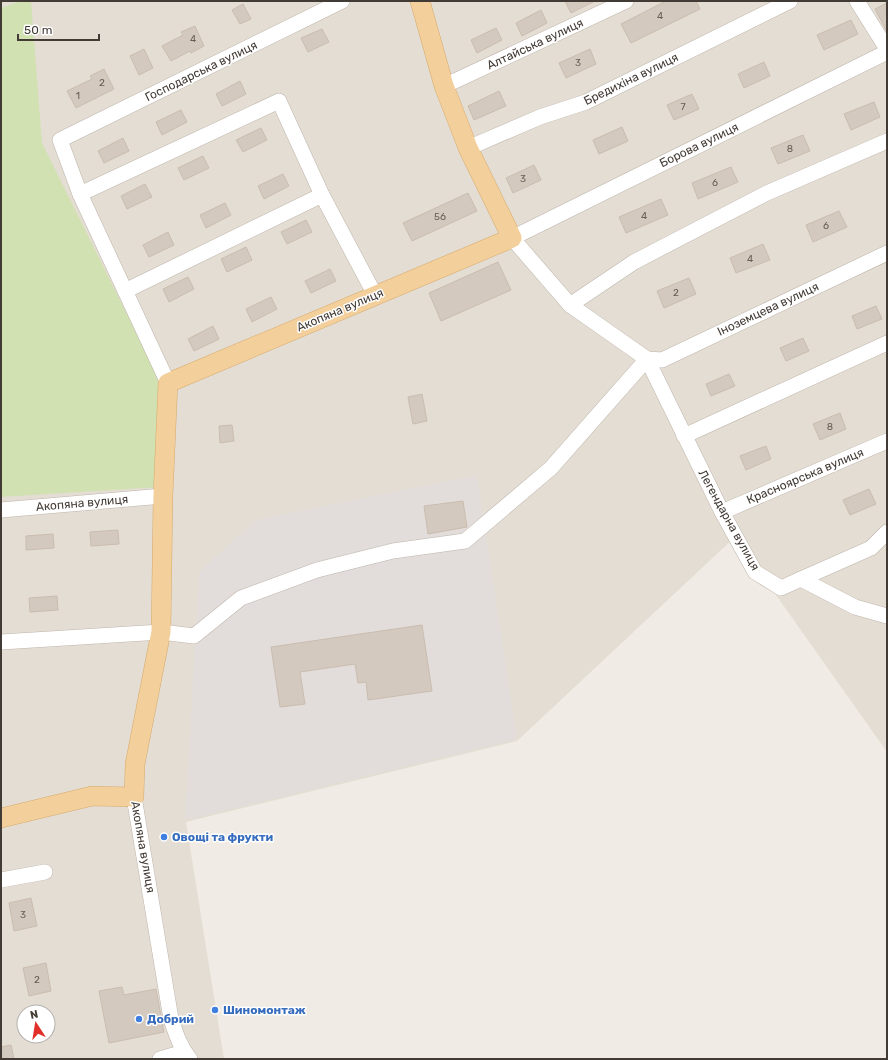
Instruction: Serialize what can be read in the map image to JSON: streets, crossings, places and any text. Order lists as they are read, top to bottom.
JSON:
{
  "streets": {
    "main road": ["Акопяна вулиця"],
    "street": [
      "Алтайська вулиця",
      "Господарська вулиця",
      "Бредихіна вулиця",
      "Борова вулиця",
      "Іноземцева вулиця",
      "Красноярська вулиця",
      "Легендарна вулиця"
    ]
  },
  "crossings": [
    ["Господарська вулиця", "Акопяна вулиця"],
    ["Борова вулиця", "Акопяна вулиця"],
    ["Іноземцева вулиця", "Легендарна вулиця"],
    ["Красноярська вулиця", "Легендарна вулиця"]
  ],
  "places": ["Овощі та фрукти", "Шиномонтаж", "Добрий"],
  "house_numbers": [
    "4",
    "4",
    "3",
    "2",
    "1",
    "7",
    "8",
    "3",
    "6",
    "4",
    "56",
    "6",
    "4",
    "2",
    "8",
    "3",
    "2"
  ],
  "scale_bar": "50 m",
  "north": "top"
}
